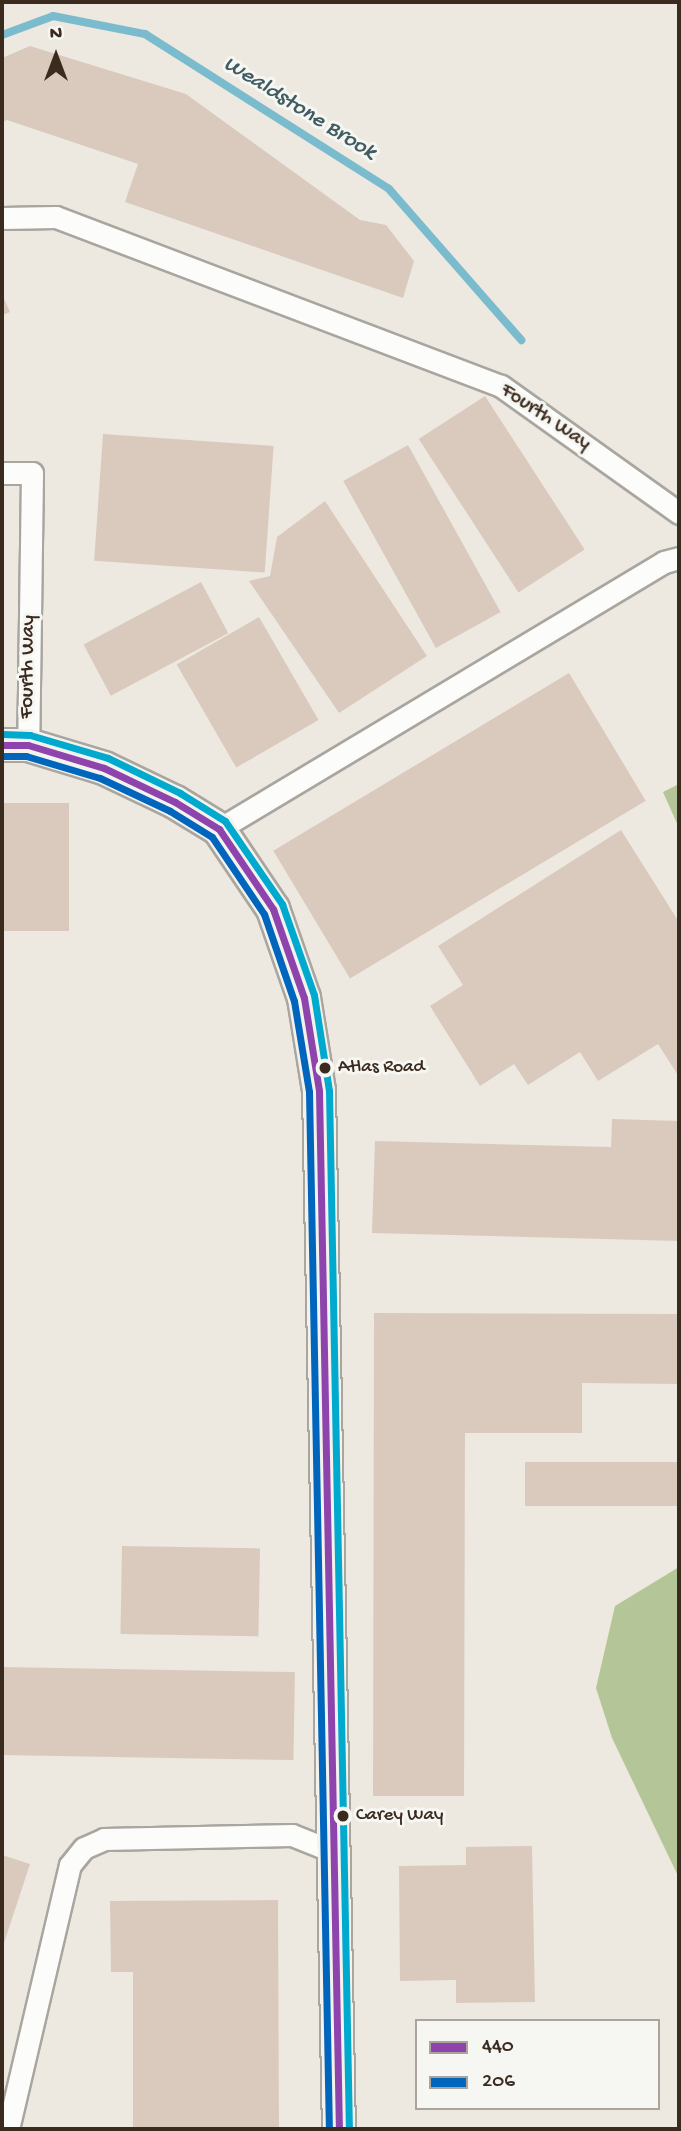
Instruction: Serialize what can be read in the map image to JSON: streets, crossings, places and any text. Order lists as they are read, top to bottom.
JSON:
{
  "streets": {
    "main road": ["Fourth Way"]
  },
  "water": ["Wealdstone Brook"],
  "places": ["Atlas Road", "Carey Way"],
  "lines": ["transit line 440", "transit line 206"],
  "legend": ["440", "206"],
  "north": "top"
}
